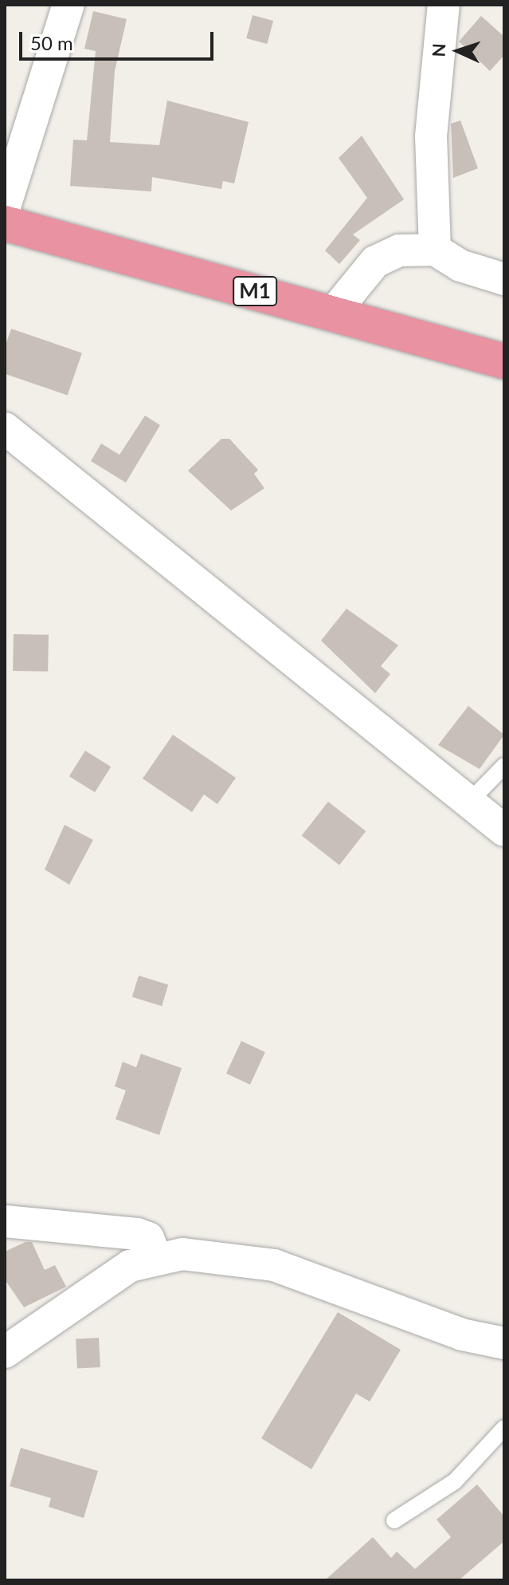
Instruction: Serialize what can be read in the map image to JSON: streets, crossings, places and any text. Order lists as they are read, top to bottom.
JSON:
{
  "streets": {
    "highway": ["M1"]
  },
  "scale_bar": "50 m",
  "north": "left"
}
